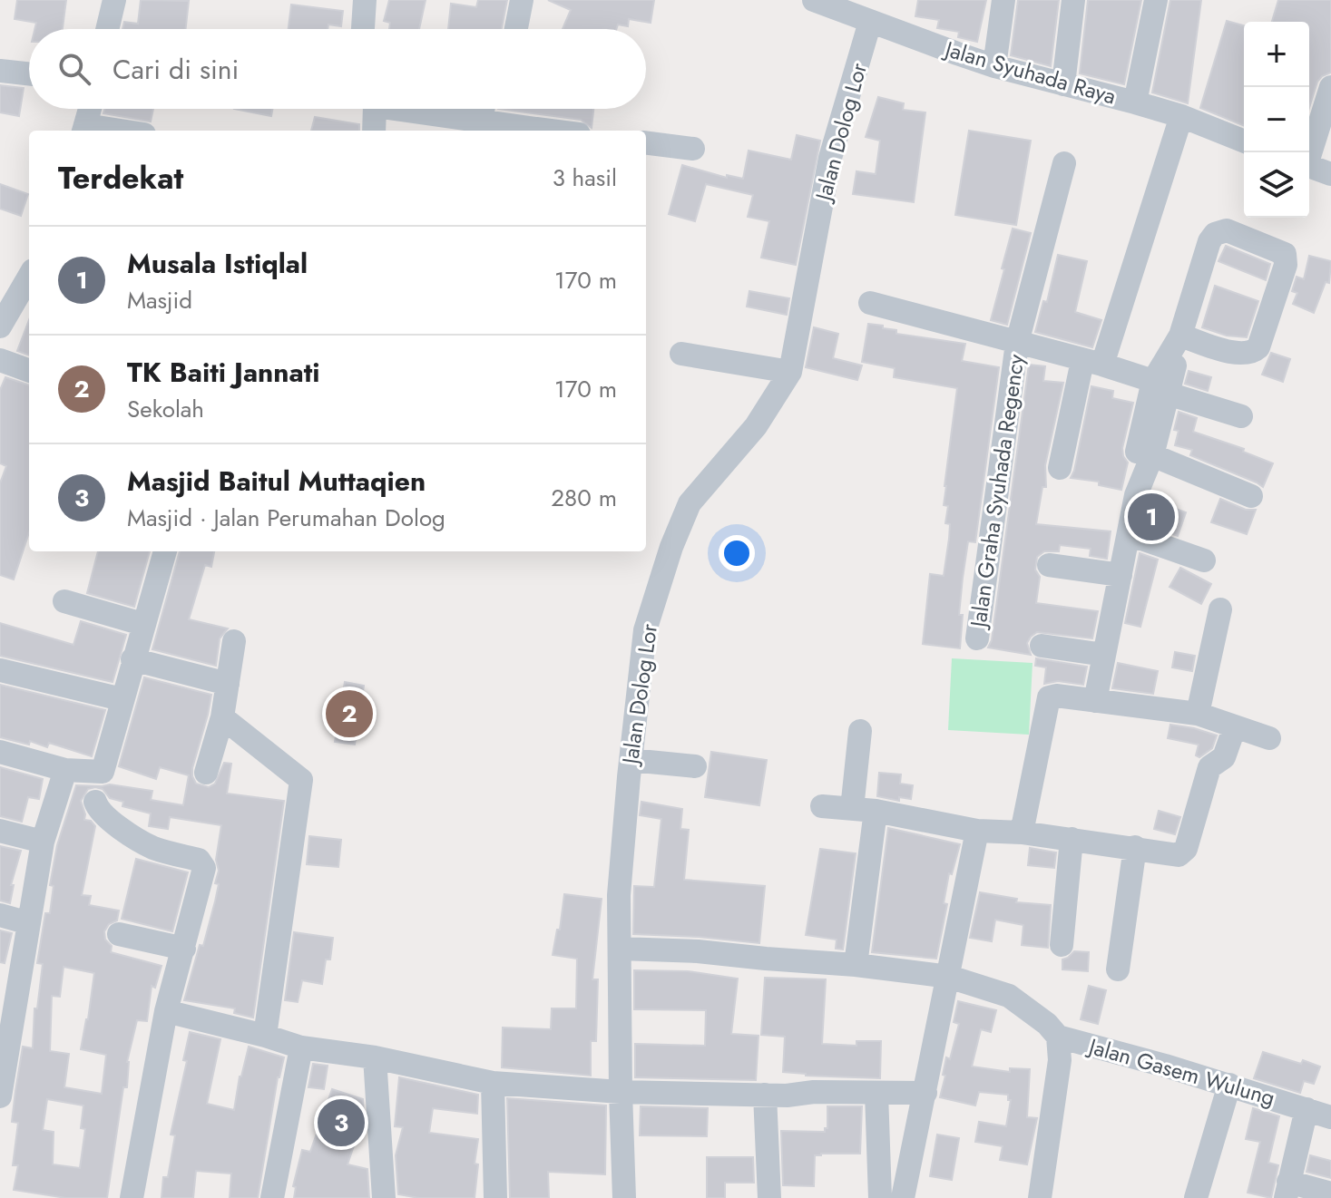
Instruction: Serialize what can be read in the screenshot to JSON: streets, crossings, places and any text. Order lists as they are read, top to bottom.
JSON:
{
  "streets": {
    "street": [
      "Jalan Syuhada Raya",
      "Jalan Dolog Lor",
      "Jalan Graha Syuhada Regency",
      "Jalan Gasem Wulung"
    ]
  },
  "crossings": [
    ["Jalan Syuhada Raya", "Jalan Dolog Lor"]
  ],
  "page": {
    "map_buttons": ["+", "−"],
    "search": "Cari di sini",
    "heading": ["Terdekat", "3 hasil"],
    "list": [
      {
        "mark": "1",
        "name": "Musala Istiqlal",
        "note": "Masjid",
        "value": "170 m"
      },
      {
        "mark": "2",
        "name": "TK Baiti Jannati",
        "note": "Sekolah",
        "value": "170 m"
      },
      {
        "mark": "3",
        "name": "Masjid Baitul Muttaqien",
        "note": "Masjid · Jalan Perumahan Dolog",
        "value": "280 m"
      }
    ],
    "pins": ["1", "2", "3"]
  }
}
